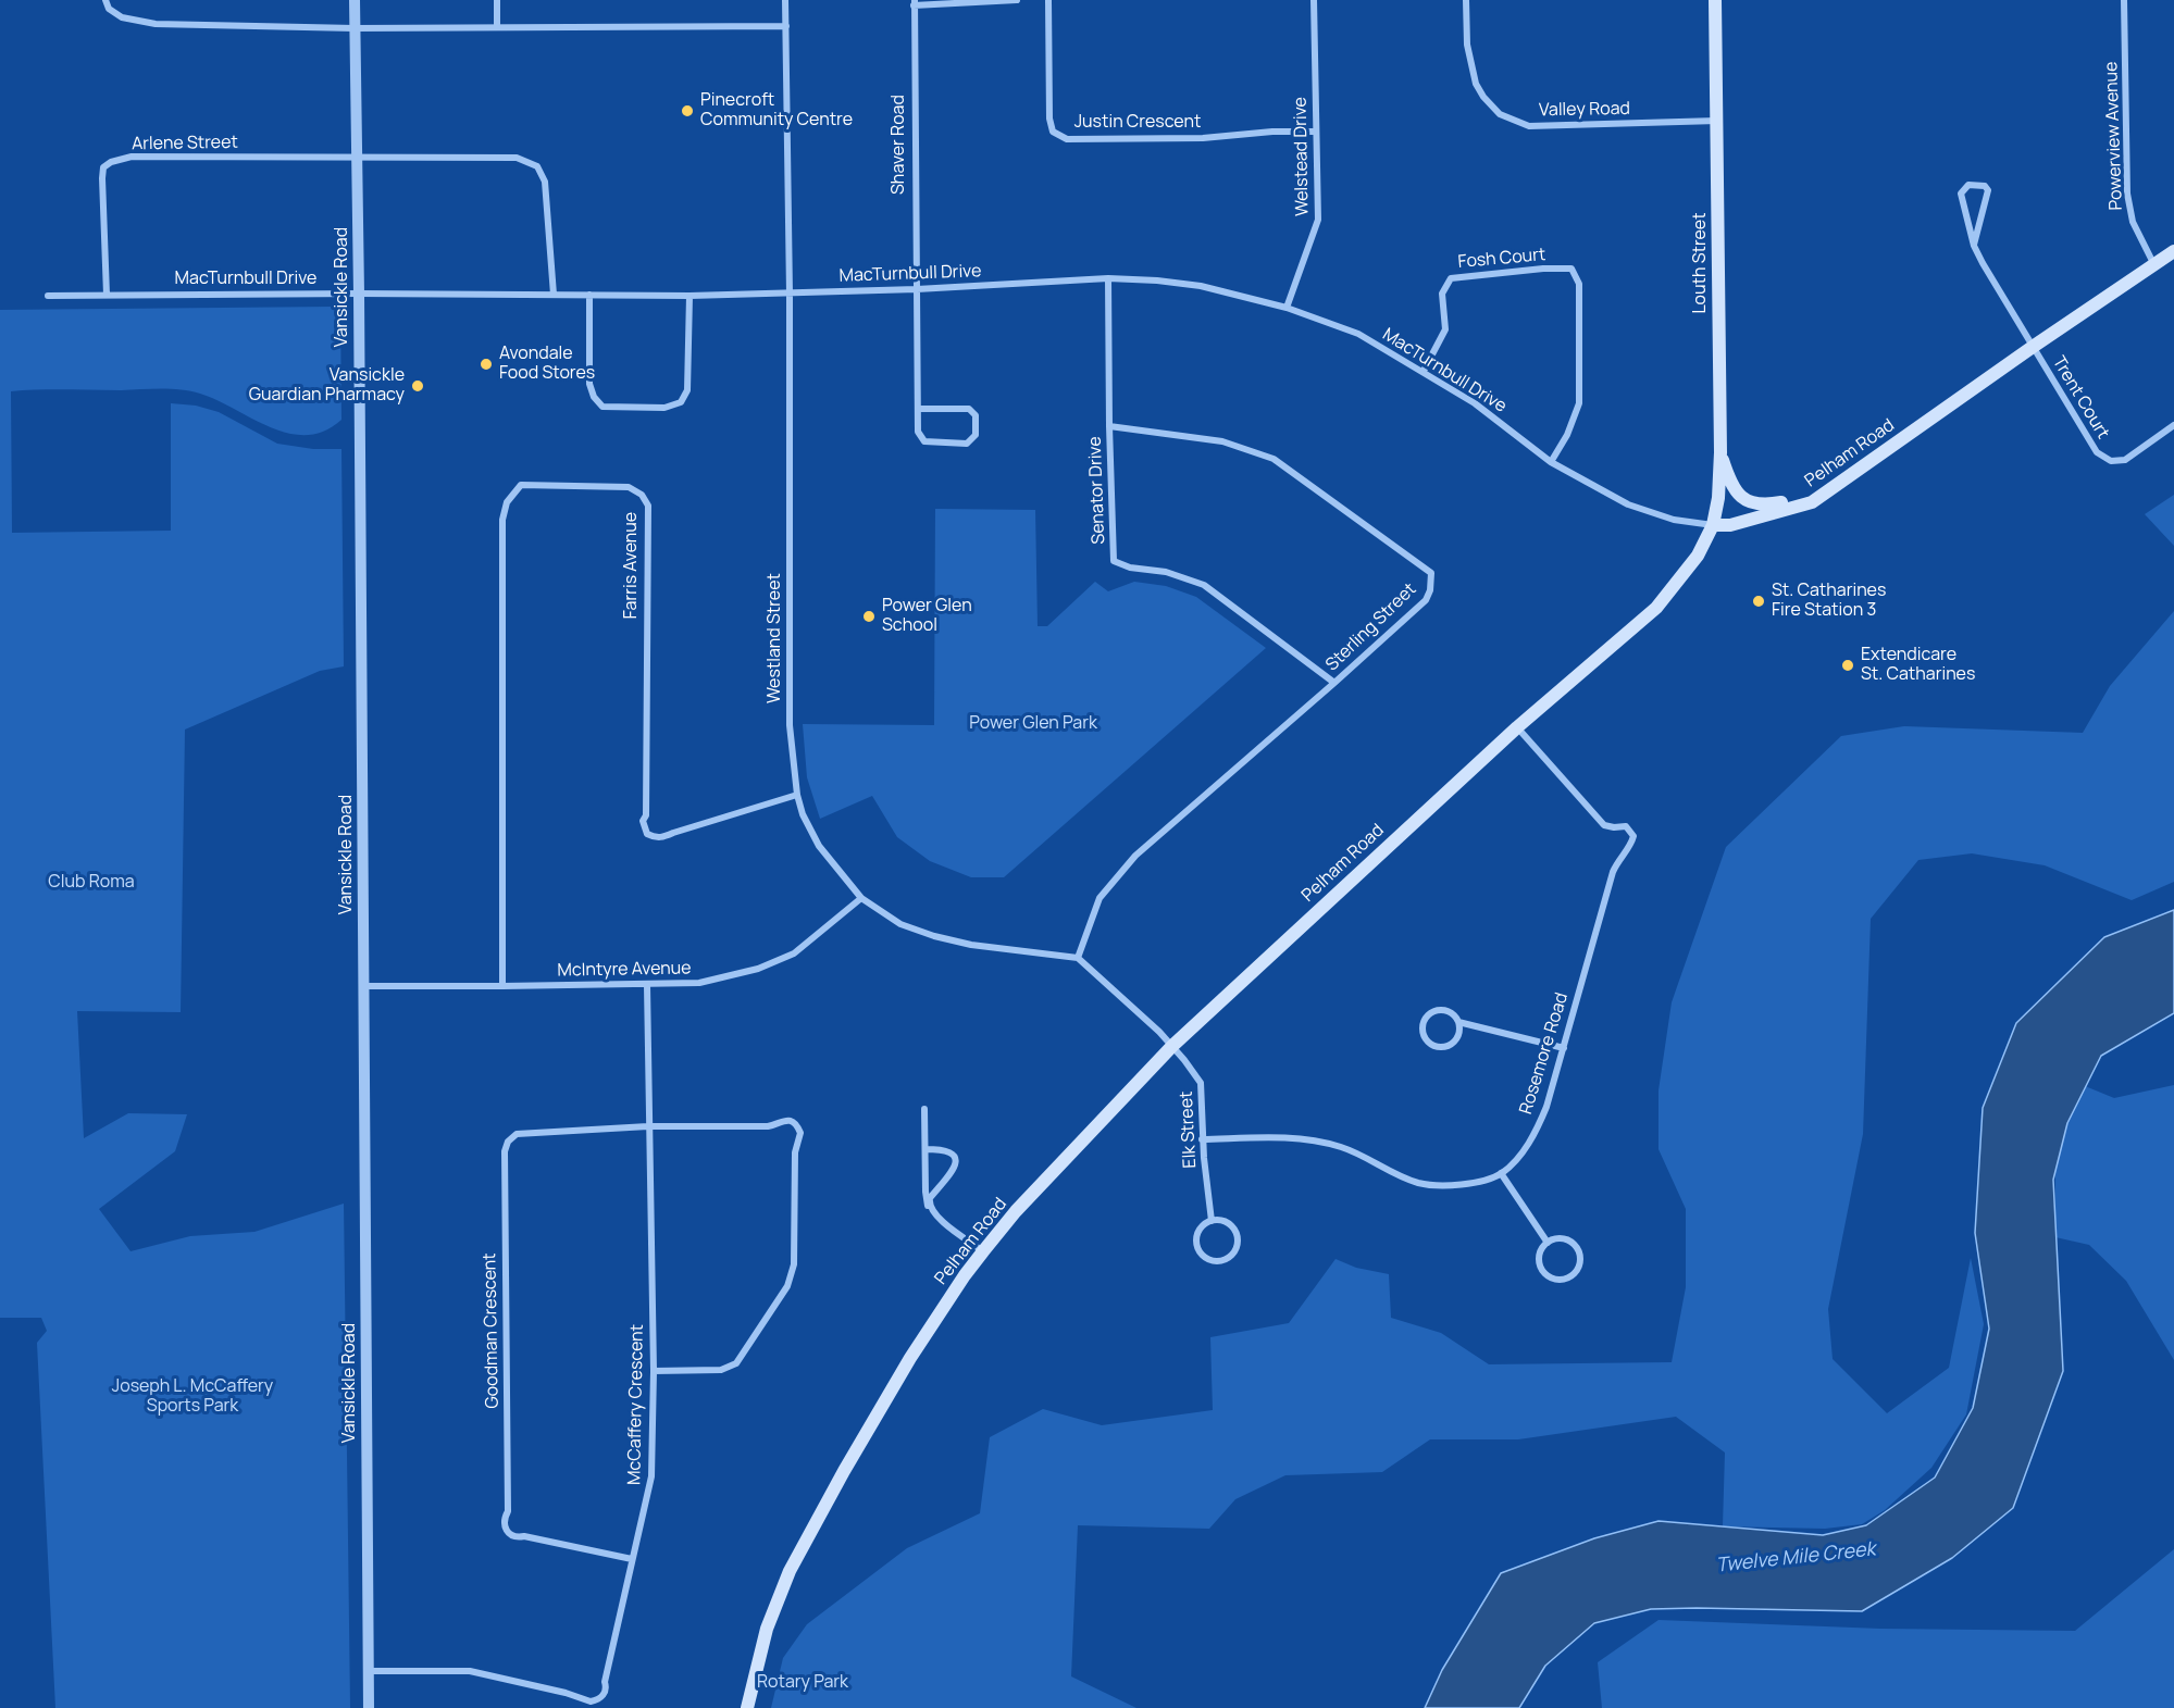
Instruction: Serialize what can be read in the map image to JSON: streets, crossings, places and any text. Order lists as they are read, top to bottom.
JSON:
{
  "streets": {
    "main road": ["Louth Street", "Pelham Road"],
    "street": [
      "Valley Road",
      "Justin Crescent",
      "Powerview Avenue",
      "Arlene Street",
      "Shaver Road",
      "Welstead Drive",
      "Fosh Court",
      "MacTurnbull Drive",
      "Vansickle Road",
      "Trent Court",
      "Senator Drive",
      "Farris Avenue",
      "Sterling Street",
      "Westland Street",
      "McIntyre Avenue",
      "Rosemore Road",
      "Elk Street",
      "Goodman Crescent",
      "McCaffery Crescent"
    ]
  },
  "crossings": [
    ["Valley Road", "Louth Street"],
    ["Justin Crescent", "Welstead Drive"],
    ["Powerview Avenue", "Pelham Road"],
    ["Arlene Street", "MacTurnbull Drive"],
    ["Arlene Street", "Vansickle Road"],
    ["Shaver Road", "MacTurnbull Drive"],
    ["Welstead Drive", "MacTurnbull Drive"],
    ["Fosh Court", "MacTurnbull Drive"],
    ["Louth Street", "MacTurnbull Drive"],
    ["Louth Street", "Pelham Road"],
    ["MacTurnbull Drive", "Vansickle Road"],
    ["MacTurnbull Drive", "Pelham Road"],
    ["MacTurnbull Drive", "Senator Drive"],
    ["MacTurnbull Drive", "Westland Street"],
    ["Vansickle Road", "McIntyre Avenue"],
    ["Vansickle Road", "McCaffery Crescent"],
    ["Trent Court", "Pelham Road"],
    ["Pelham Road", "Rosemore Road"],
    ["Pelham Road", "Elk Street"],
    ["Senator Drive", "Sterling Street"],
    ["Farris Avenue", "Westland Street"],
    ["Farris Avenue", "McIntyre Avenue"],
    ["Sterling Street", "Westland Street"],
    ["Westland Street", "McIntyre Avenue"],
    ["McIntyre Avenue", "McCaffery Crescent"],
    ["Goodman Crescent", "McCaffery Crescent"]
  ],
  "water": ["Twelve Mile Creek"],
  "parks": [
    "Power Glen Park",
    "Club Roma",
    "Joseph L. McCaffery Sports Park",
    "Rotary Park"
  ],
  "places": [
    "Pinecroft Community Centre",
    "Avondale Food Stores",
    "Vansickle Guardian Pharmacy",
    "St. Catharines Fire Station 3",
    "Power Glen School",
    "Extendicare St. Catharines"
  ]
}
